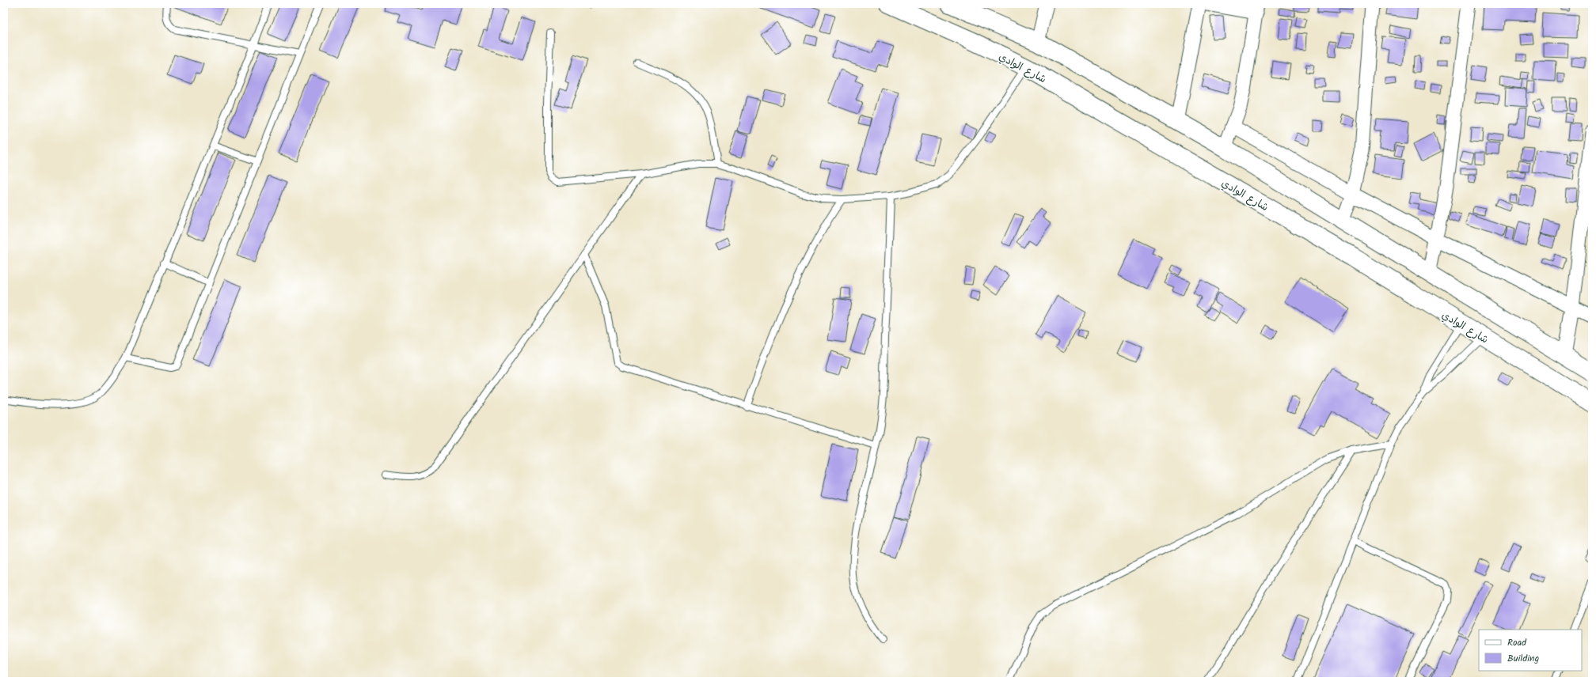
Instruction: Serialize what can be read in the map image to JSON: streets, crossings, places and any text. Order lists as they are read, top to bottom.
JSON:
{
  "streets": {
    "main road": ["شارع الوادي"]
  },
  "legend": ["Road", "Building"]
}
